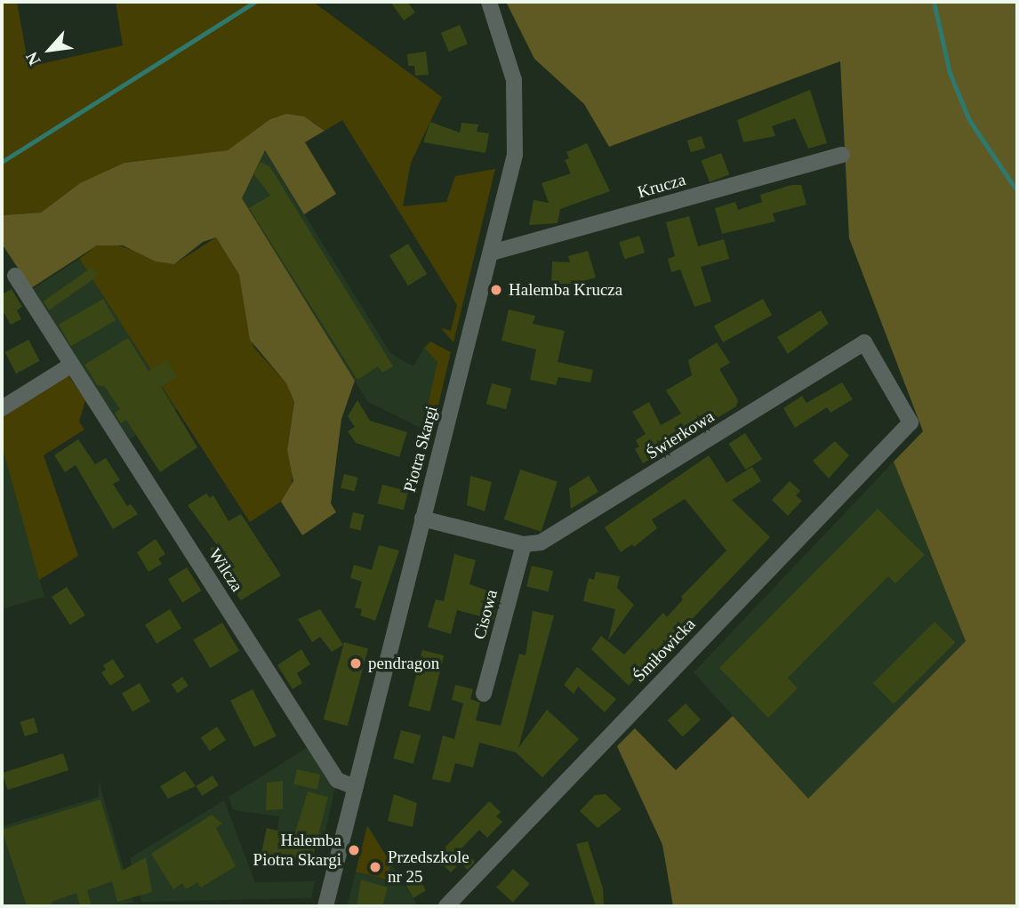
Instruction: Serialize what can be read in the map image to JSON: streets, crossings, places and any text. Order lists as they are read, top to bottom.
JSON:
{
  "streets": {
    "street": [
      "Krucza",
      "Świerkowa",
      "Piotra Skargi",
      "Wilcza",
      "Cisowa",
      "Śmiłowicka"
    ]
  },
  "crossings": [
    ["Krucza", "Piotra Skargi"],
    ["Świerkowa", "Cisowa"],
    ["Świerkowa", "Śmiłowicka"],
    ["Piotra Skargi", "Wilcza"]
  ],
  "places": [
    "Halemba Krucza",
    "pendragon",
    "Halemba Piotra Skargi",
    "Przedszkole nr 25"
  ],
  "north": "bottom left"
}
